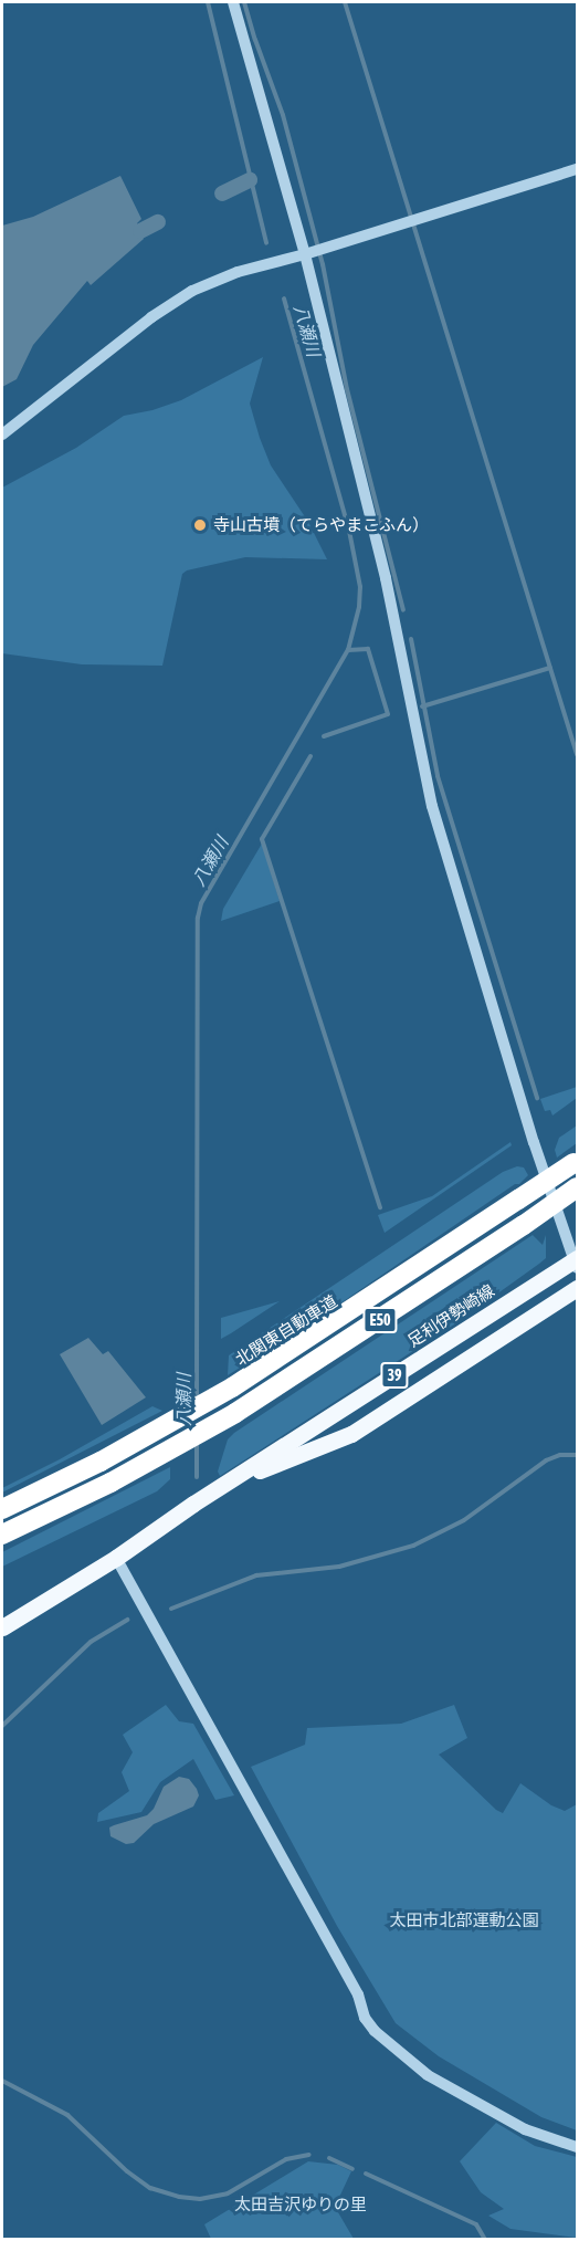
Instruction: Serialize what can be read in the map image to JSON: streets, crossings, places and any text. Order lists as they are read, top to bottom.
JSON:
{
  "streets": {
    "highway": ["E50", "北関東自動車道"],
    "main road": ["足利伊勢崎線", "39"]
  },
  "water": ["八瀬川"],
  "parks": ["太田市北部運動公園", "太田吉沢ゆりの里"],
  "places": ["寺山古墳（てらやまこふん）"]
}
